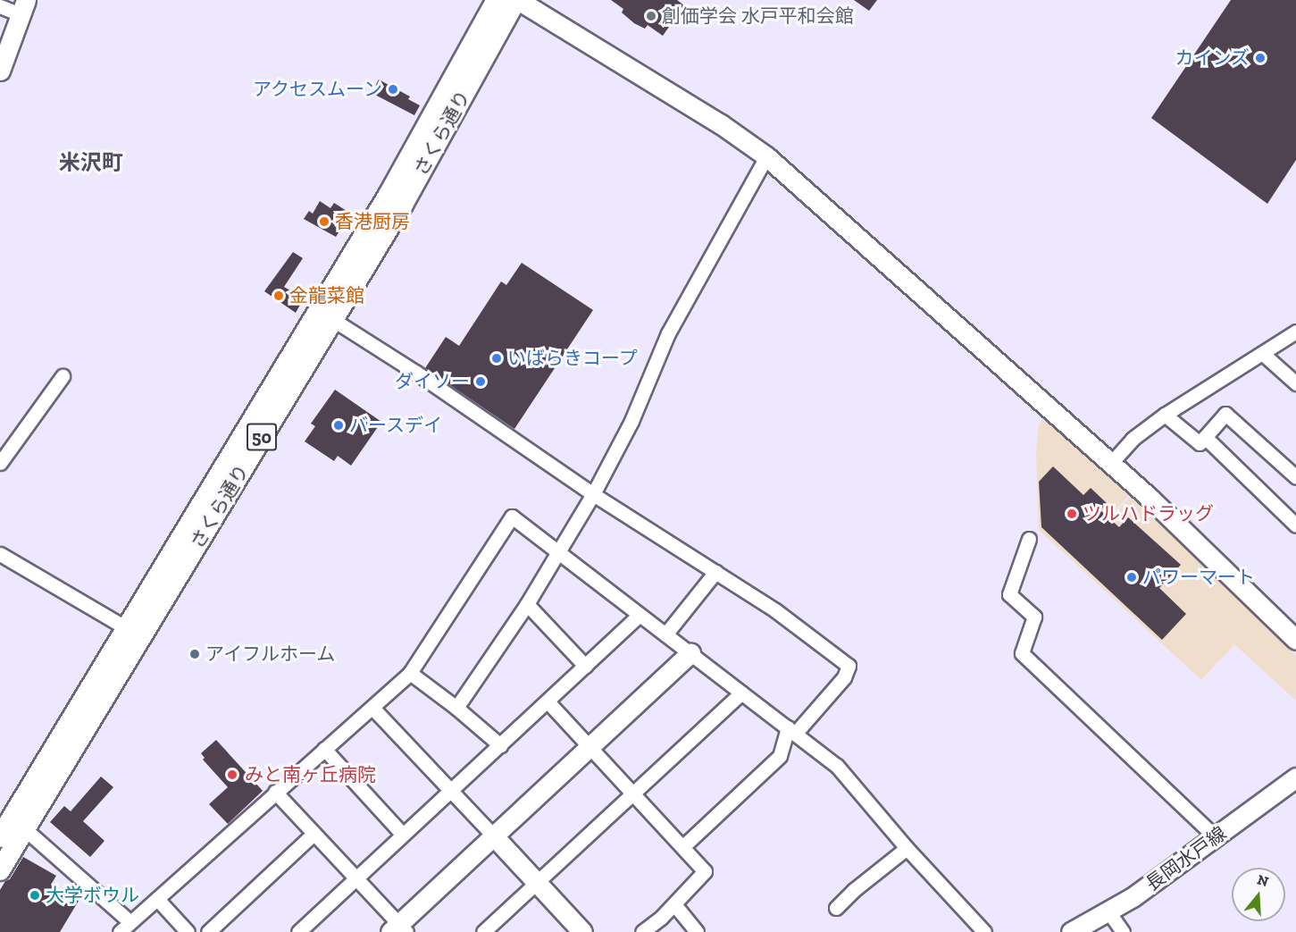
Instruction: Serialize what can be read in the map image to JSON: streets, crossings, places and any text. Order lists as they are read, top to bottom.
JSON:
{
  "streets": {
    "main road": ["さくら通り", "50"],
    "street": ["長岡水戸線"]
  },
  "districts": ["米沢町"],
  "places": [
    "創価学会 水戸平和会館",
    "カインズ",
    "アクセスムーン",
    "香港厨房",
    "金龍菜館",
    "いばらきコープ",
    "ダイソー",
    "バースデイ",
    "ツルハドラッグ",
    "パワーマート",
    "アイフルホーム",
    "みと南ヶ丘病院",
    "大学ボウル"
  ],
  "north": "top"
}
